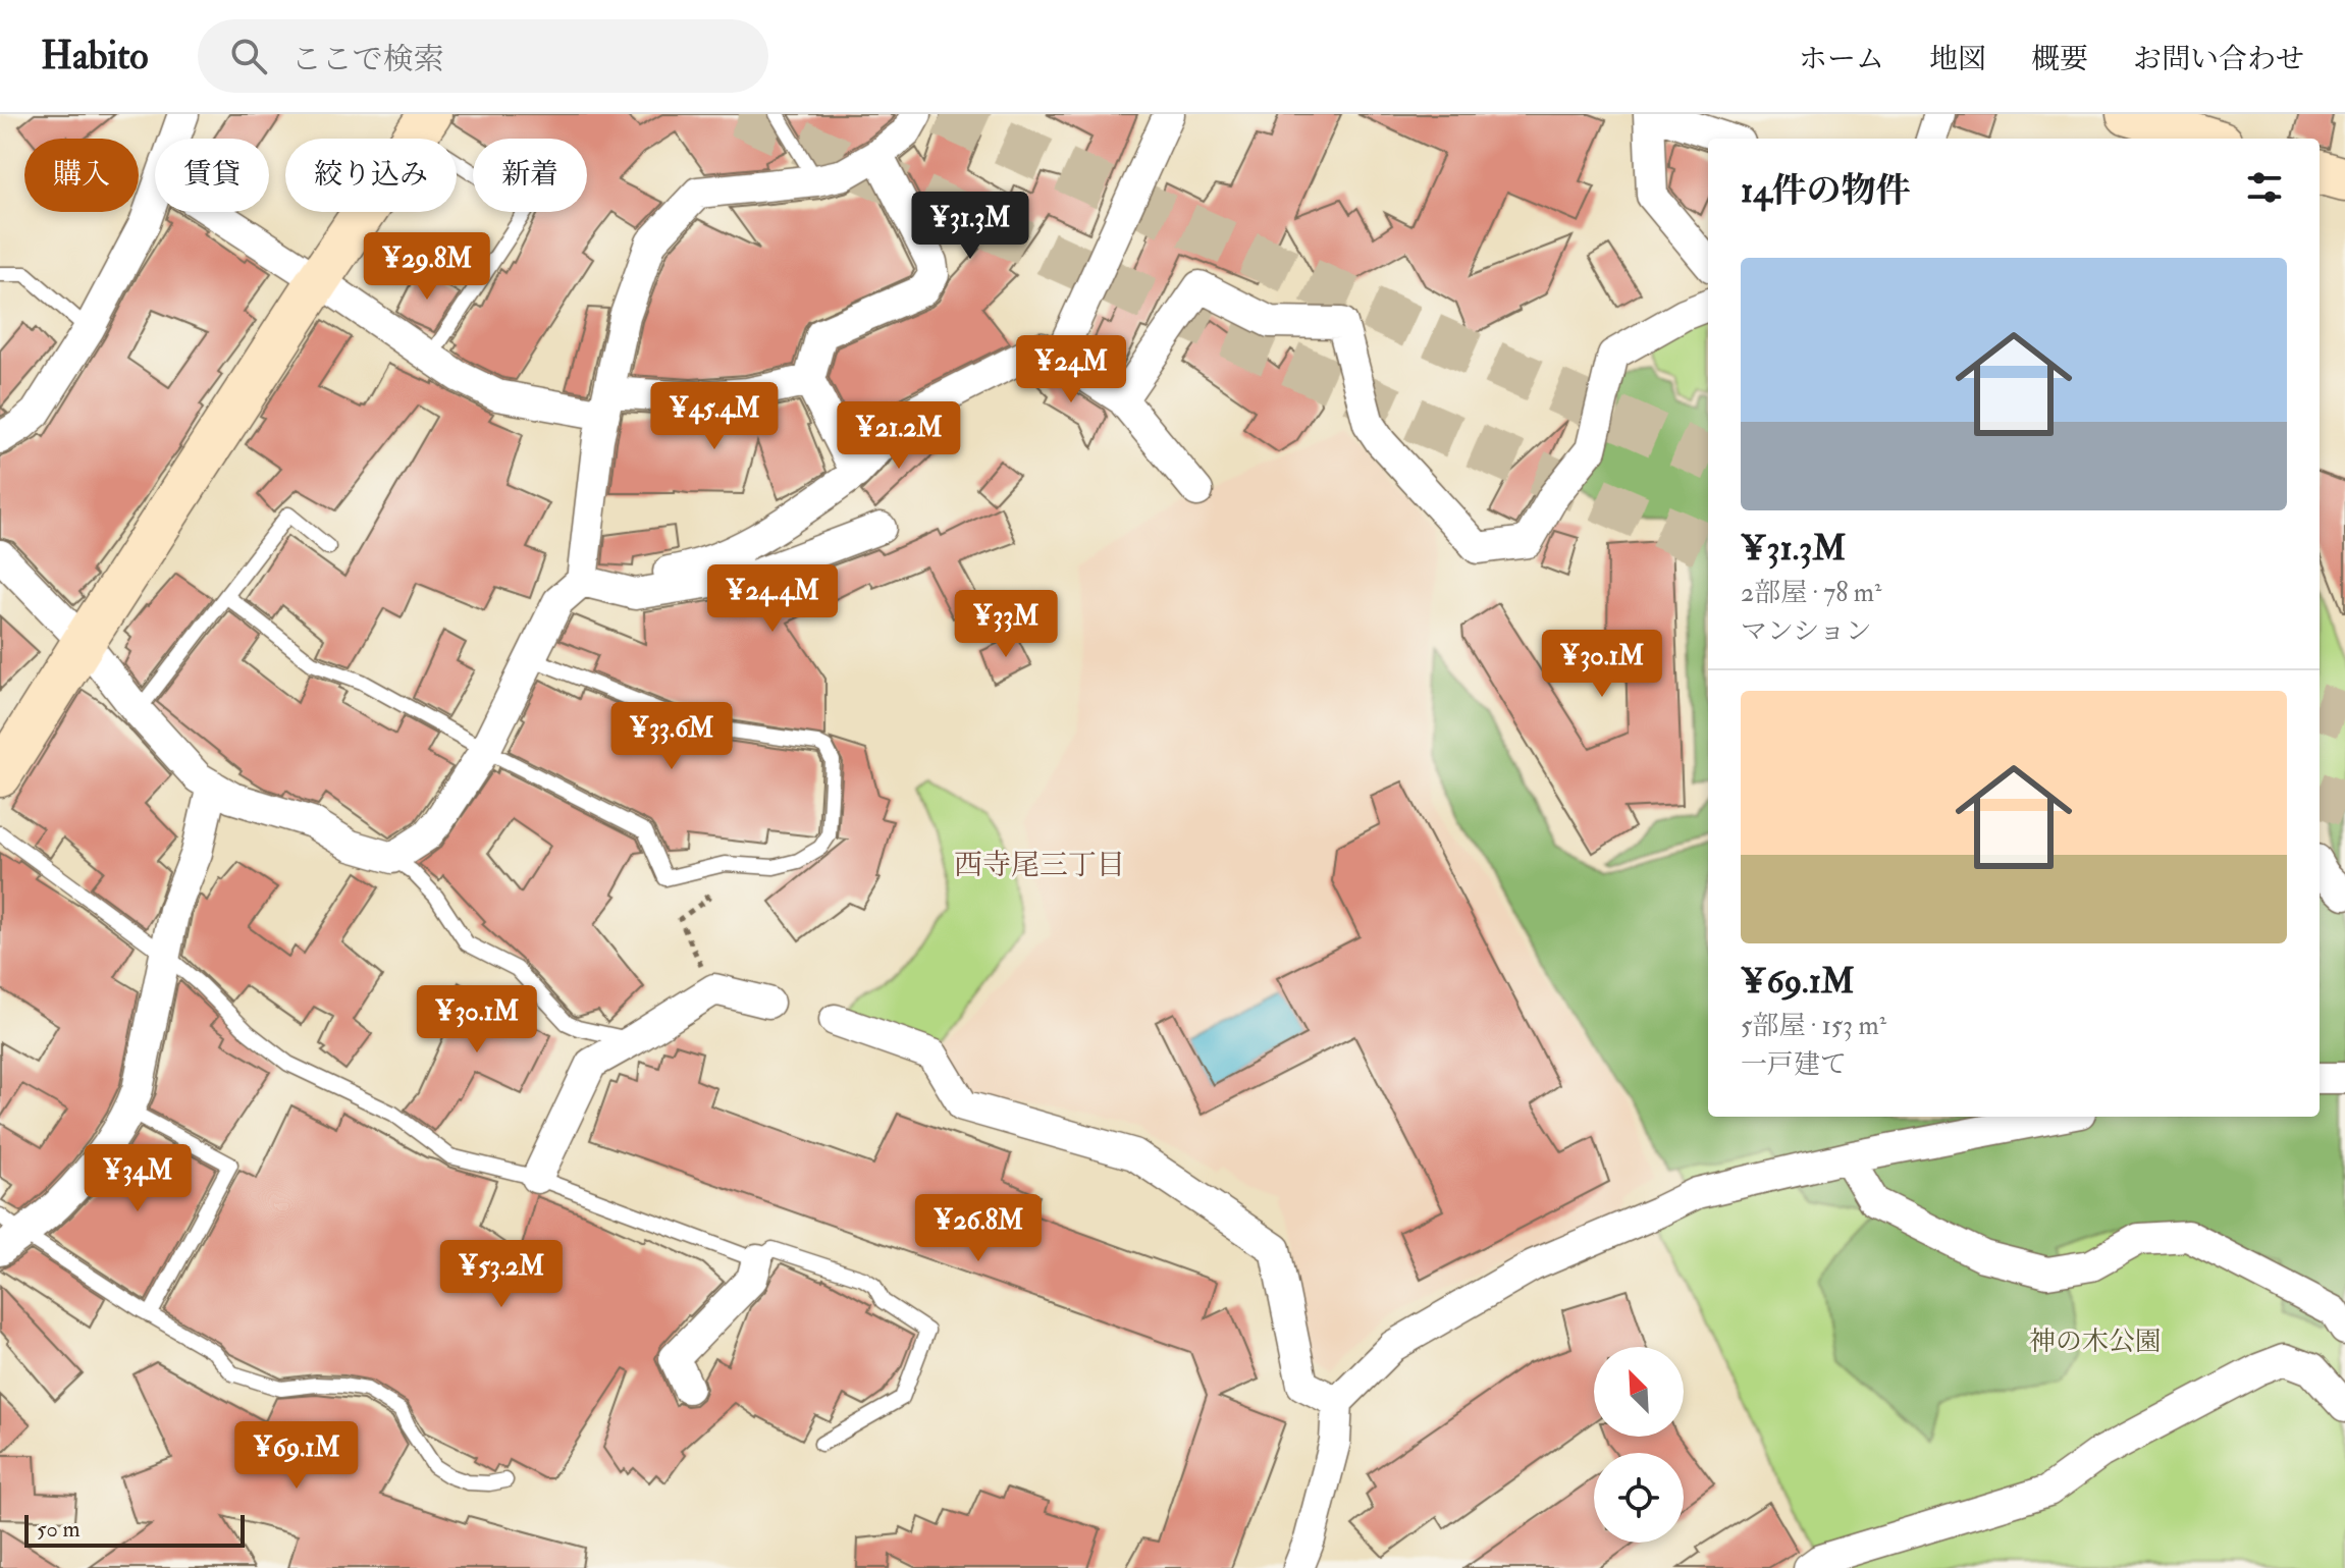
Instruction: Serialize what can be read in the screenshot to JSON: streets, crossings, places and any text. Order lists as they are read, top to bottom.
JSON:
{
  "districts": ["西寺尾三丁目"],
  "parks": ["神の木公園"],
  "scale_bar": "50 m",
  "north": "top left",
  "page": {
    "header": "Habito",
    "search": "ここで検索",
    "nav": [
      "ホーム",
      "地図",
      "概要",
      "お問い合わせ"
    ],
    "chip": [
      "購入",
      "賃貸",
      "絞り込み",
      "新着"
    ],
    "heading": "14件の物件",
    "price": [
      "¥31.3M",
      "¥29.8M",
      "¥24M",
      "¥45.4M",
      "¥21.2M",
      "¥24.4M",
      "¥33M",
      "¥30.1M",
      "¥33.6M",
      "¥30.1M",
      "¥34M",
      "¥26.8M",
      "¥53.2M",
      "¥69.1M"
    ],
    "list": [
      {
        "name": "¥31.3M",
        "note": "2部屋 · 78 m² · マンション"
      },
      {
        "name": "¥69.1M",
        "note": "5部屋 · 153 m² · 一戸建て"
      }
    ],
    "scale": "50 m"
  }
}
